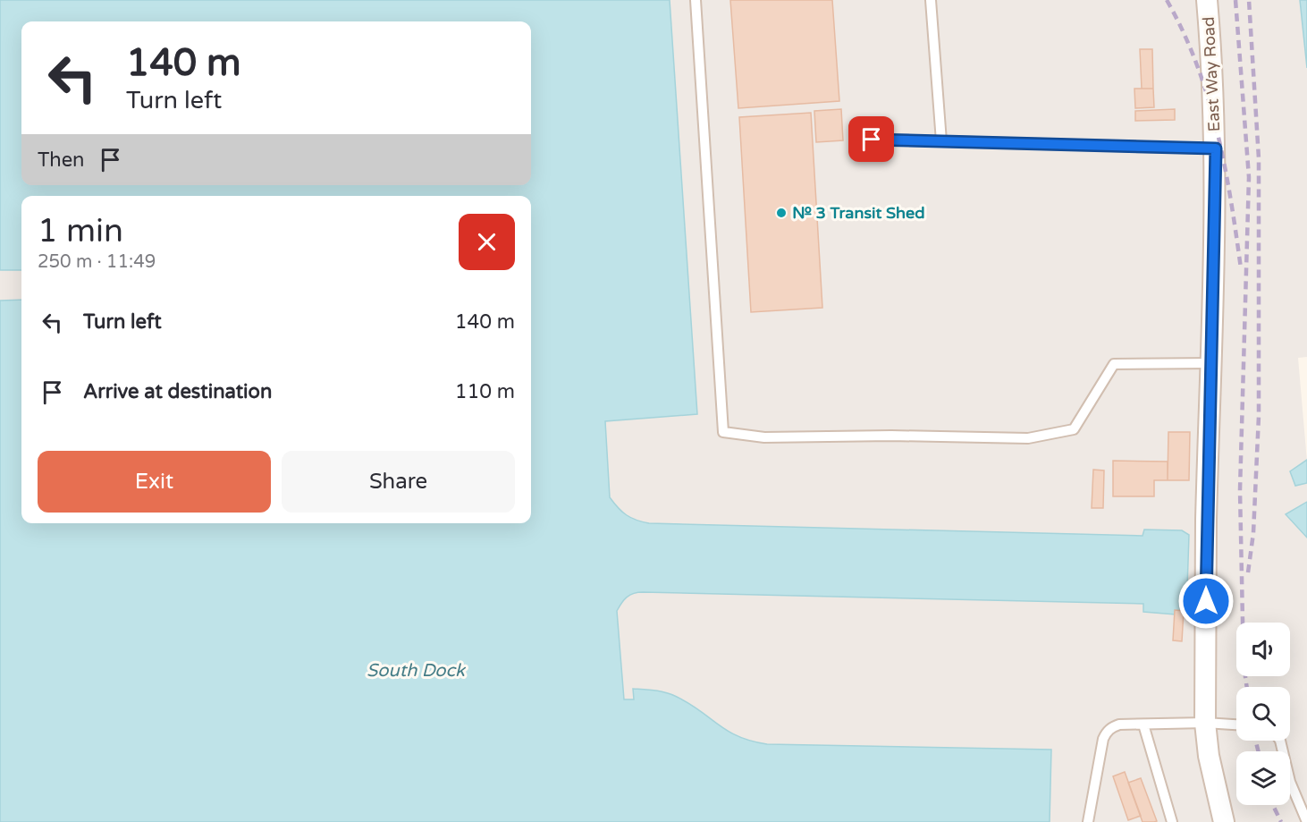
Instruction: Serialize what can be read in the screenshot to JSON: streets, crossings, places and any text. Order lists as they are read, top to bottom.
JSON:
{
  "streets": {
    "street": ["East Way Road"]
  },
  "water": ["South Dock"],
  "places": ["№ 3 Transit Shed"],
  "page": {
    "turn": ["140 m", "Turn left"],
    "then": "Then",
    "heading": ["1 min", "250 m · 11:49"],
    "list": [
      {
        "name": "Turn left",
        "value": "140 m"
      },
      {
        "name": "Arrive at destination",
        "value": "110 m"
      }
    ],
    "buttons": ["Exit", "Share"]
  }
}
